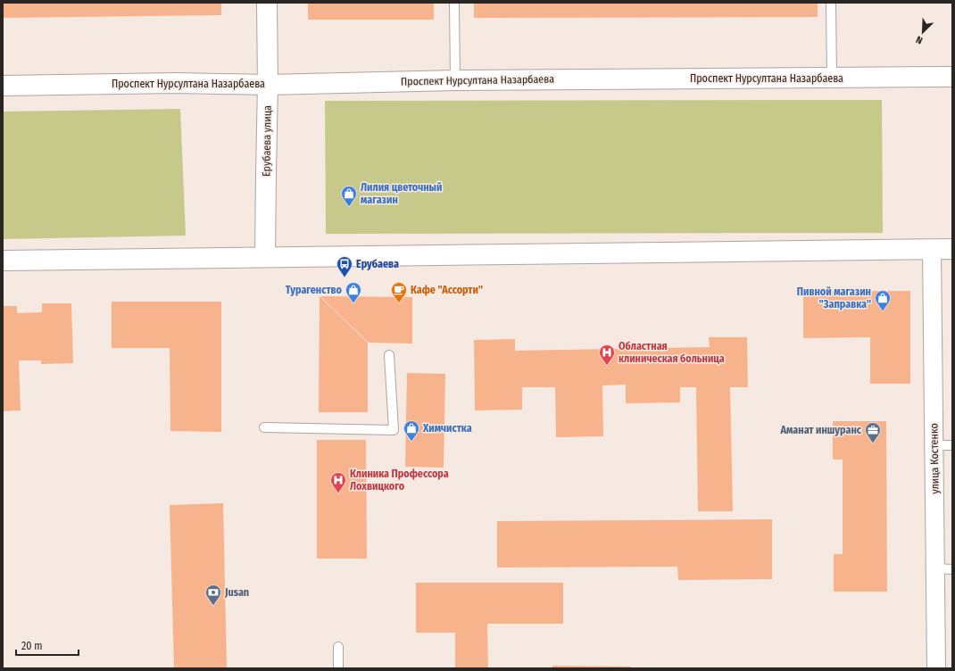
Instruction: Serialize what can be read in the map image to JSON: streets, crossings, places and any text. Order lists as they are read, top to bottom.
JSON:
{
  "streets": {
    "main road": ["Проспект Нурсултана Назарбаева", "Ерубаева улица"],
    "street": ["улица Костенко"]
  },
  "crossings": [
    ["Проспект Нурсултана Назарбаева", "Ерубаева улица"]
  ],
  "places": {
    "shop": [
      "Лилия цветочный магазин",
      "Турагенство",
      "Пивной магазин \"Заправка\"",
      "Химчистка"
    ],
    "bus stop": ["Ерубаева"],
    "cafe": ["Кафе \"Ассорти\""],
    "hospital": ["Областная клиническая больница", "Клиника Профессора Лохвицкого"],
    "office": ["Аманат иншуранс"],
    "bank": ["Jusan"]
  },
  "scale_bar": "20 m",
  "north": "bottom left"
}
